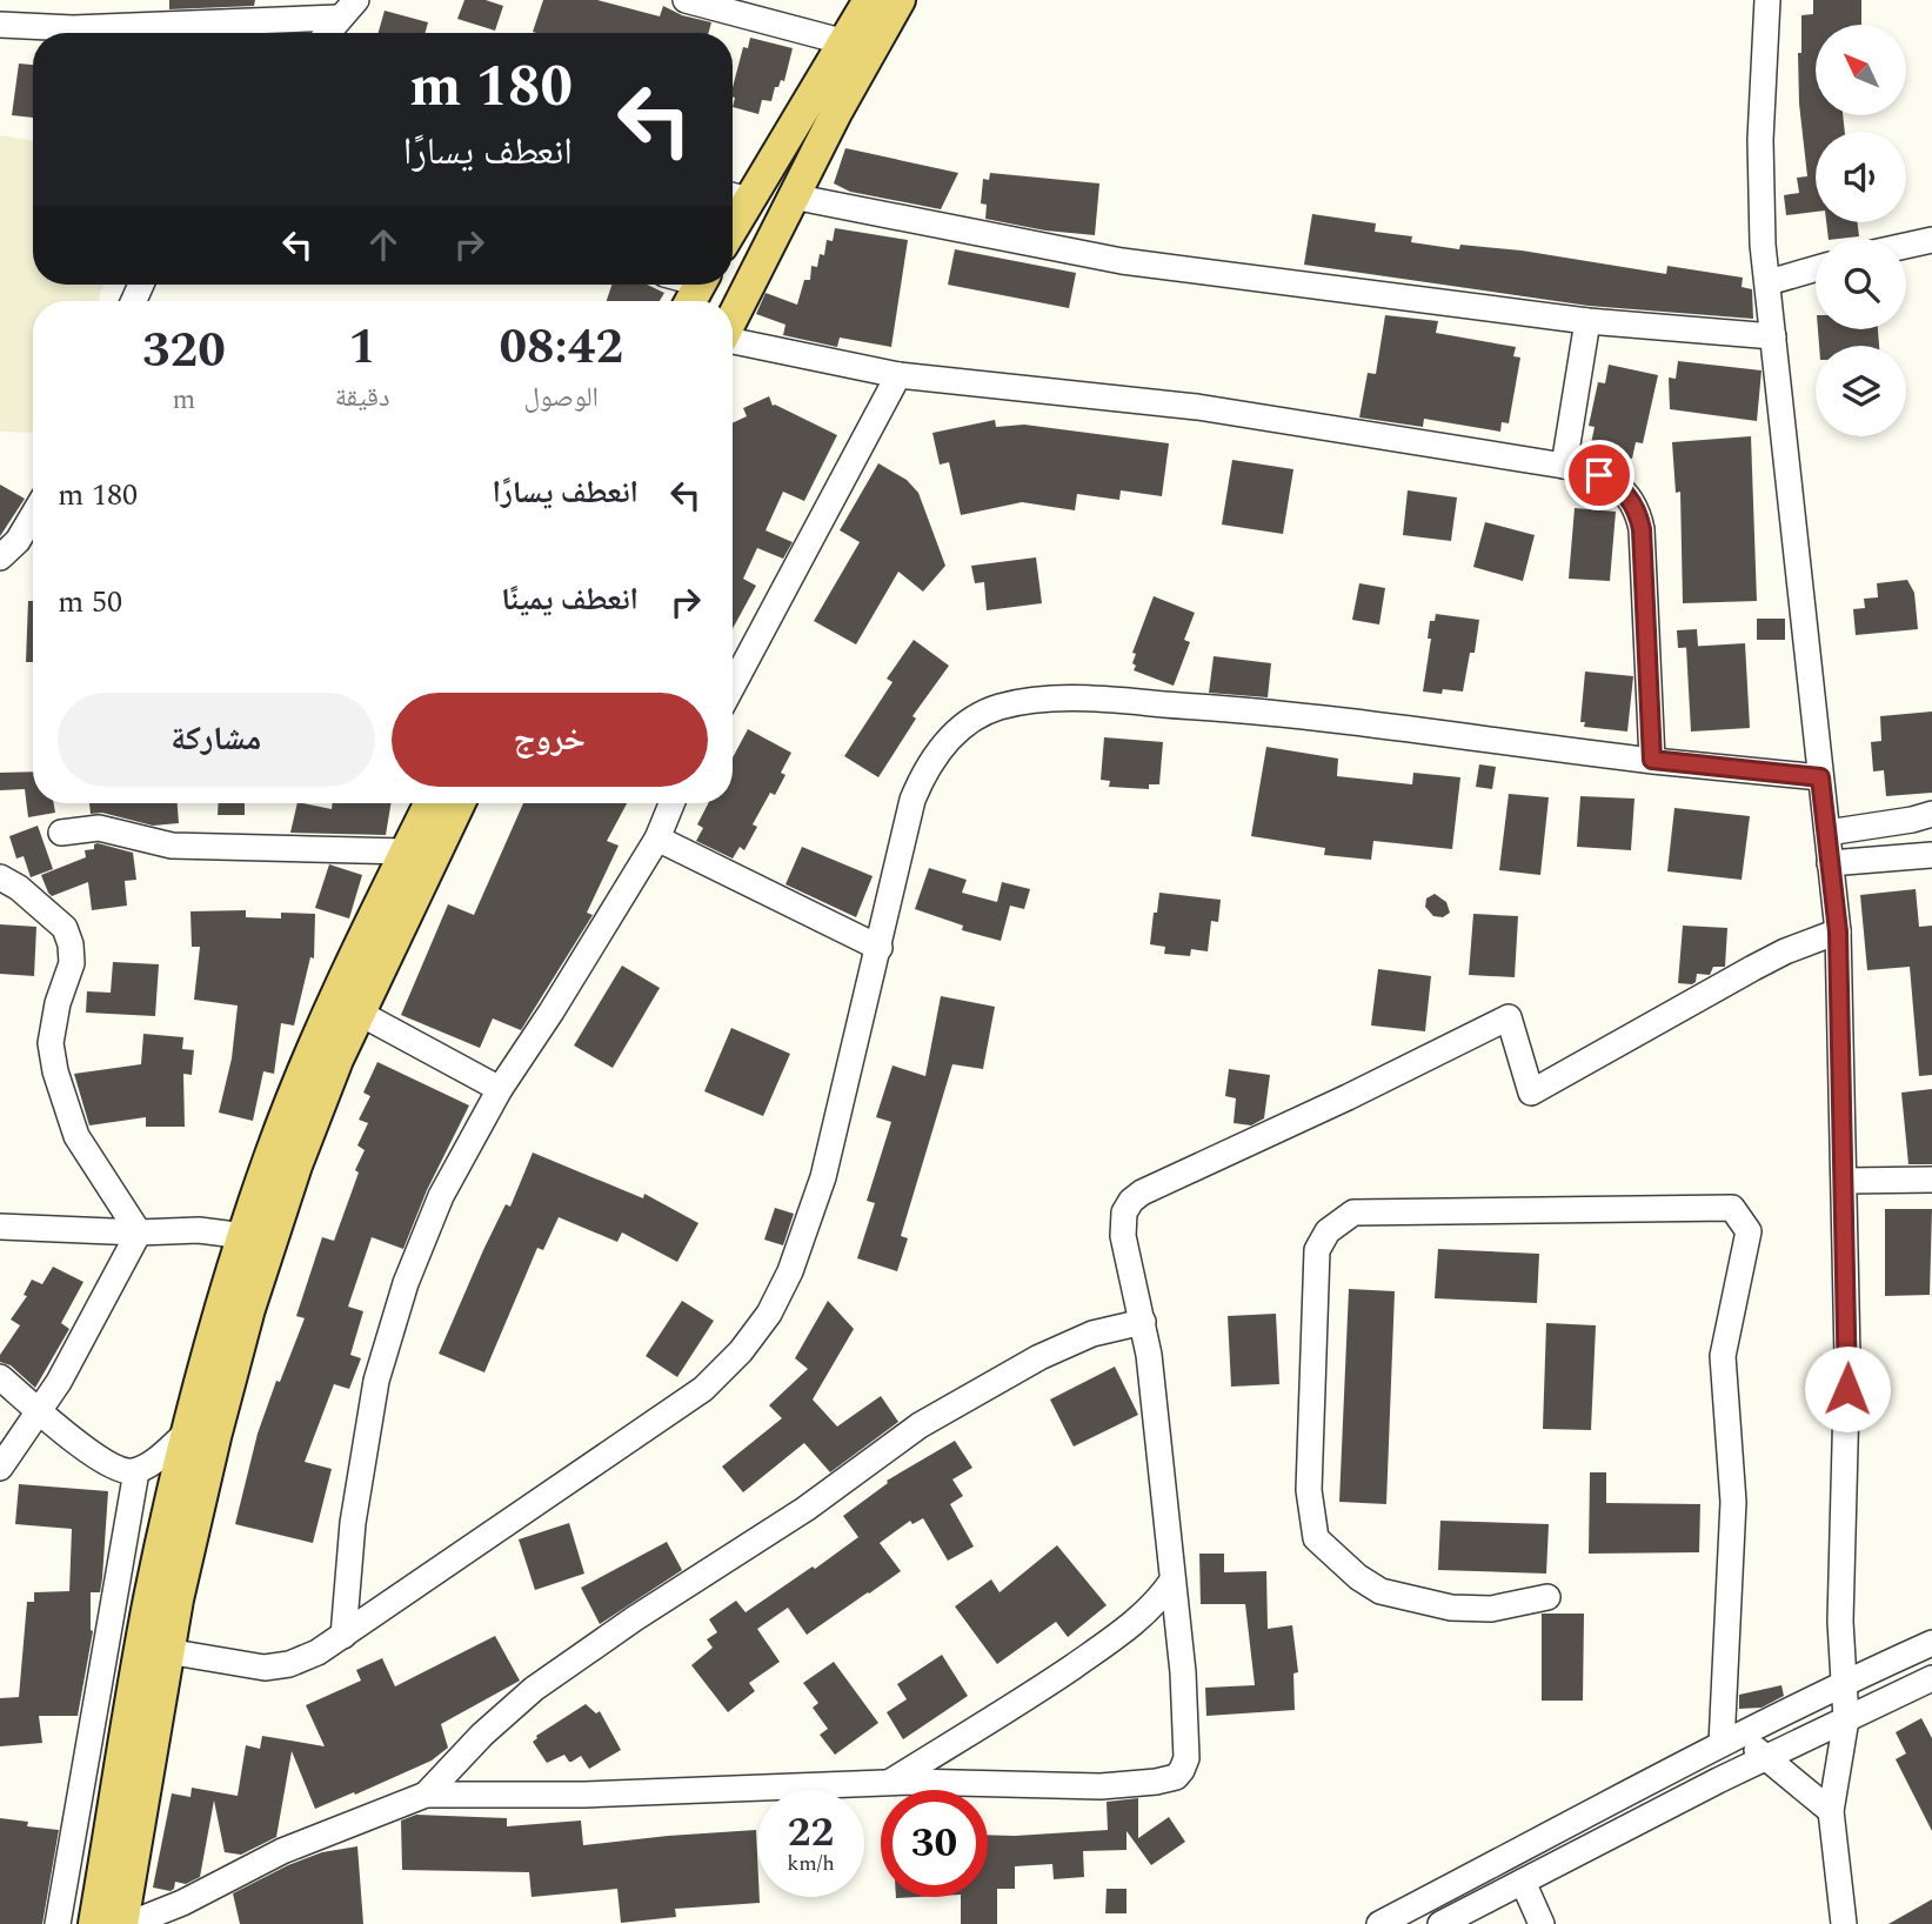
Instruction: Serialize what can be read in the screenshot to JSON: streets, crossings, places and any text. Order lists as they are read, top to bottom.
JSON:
{
  "north": "top left",
  "page": {
    "turn": ["180 m", "انعطف يسارًا"],
    "eta": [
      "08:42",
      "الوصول",
      "1",
      "دقيقة",
      "320",
      "m"
    ],
    "list": [
      {
        "name": "انعطف يسارًا",
        "value": "180 m"
      },
      {
        "name": "انعطف يمينًا",
        "value": "50 m"
      }
    ],
    "buttons": ["خروج", "مشاركة"],
    "speed": "22 km/h",
    "limit": "30"
  }
}
